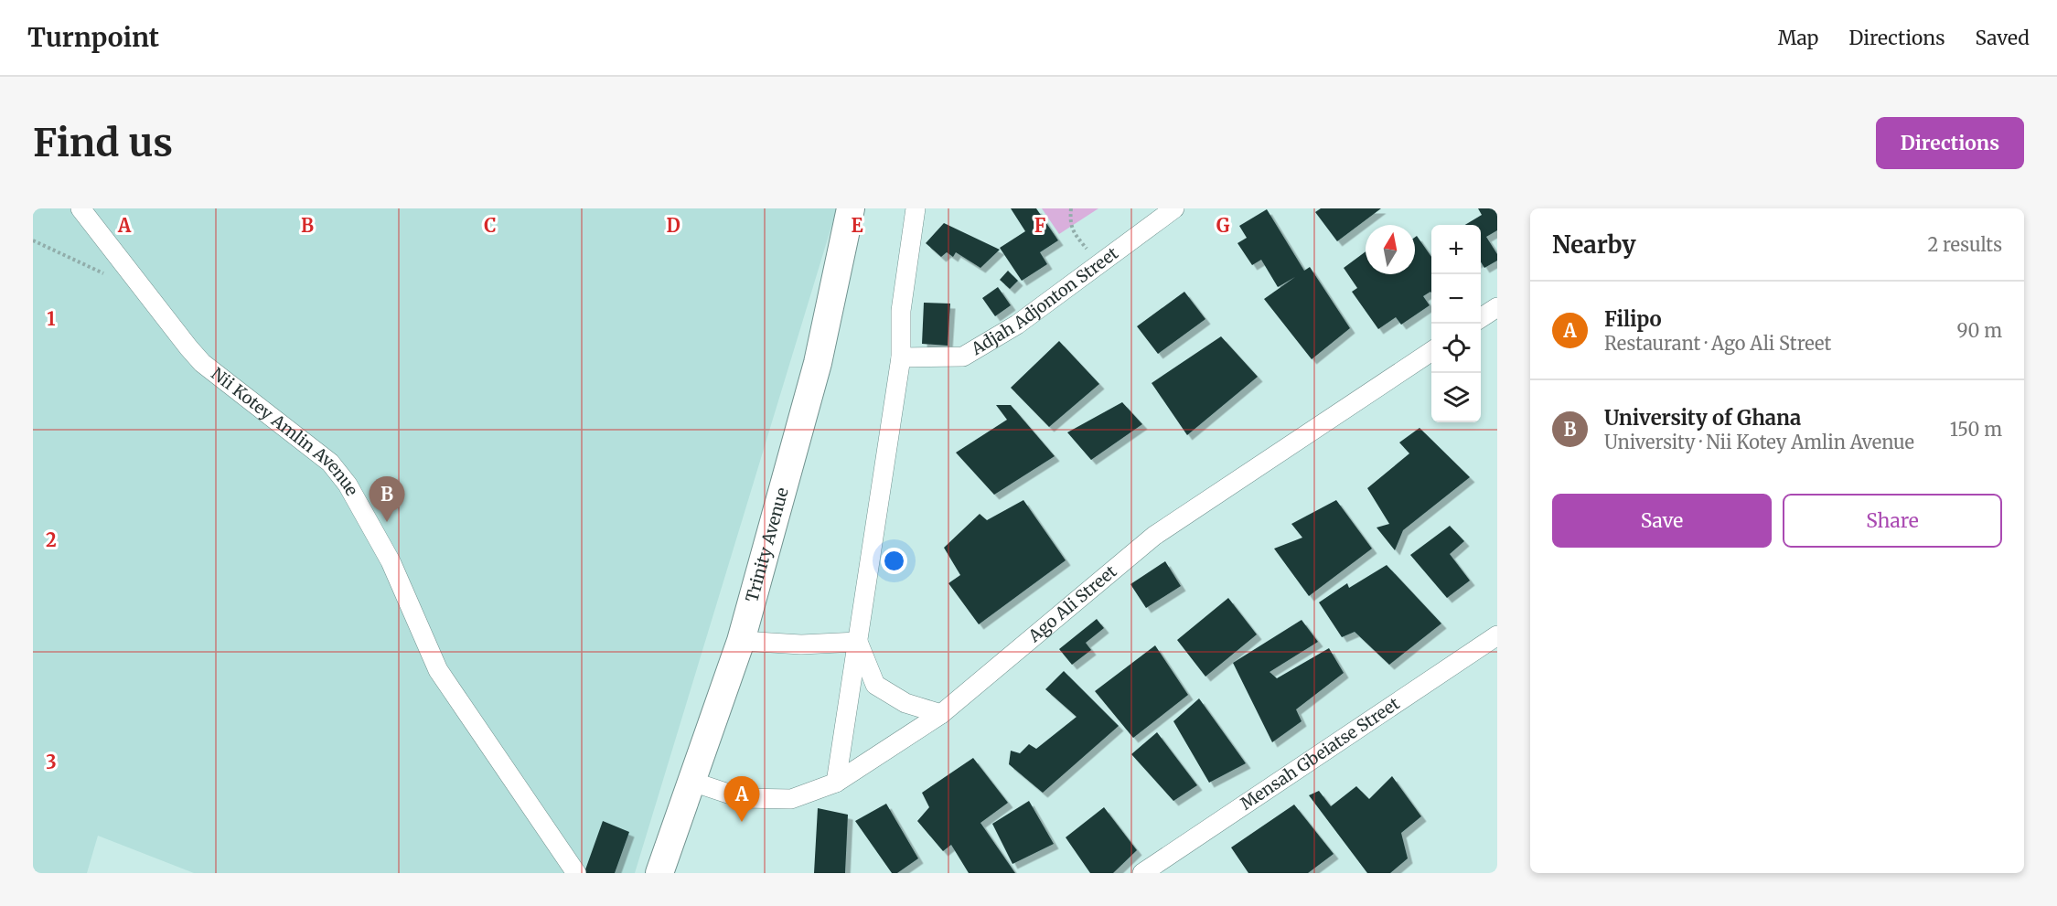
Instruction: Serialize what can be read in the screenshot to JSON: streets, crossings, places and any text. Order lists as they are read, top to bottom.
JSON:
{
  "streets": {
    "street": [
      "Adjah Adjonton Street",
      "Nii Kotey Amlin Avenue",
      "Trinity Avenue",
      "Ago Ali Street",
      "Mensah Gbeiatse Street"
    ]
  },
  "crossings": [
    ["Trinity Avenue", "Ago Ali Street"]
  ],
  "north": "top",
  "page": {
    "header": "Turnpoint",
    "nav": ["Map", "Directions", "Saved"],
    "buttons": [
      "Directions",
      ["Save", "Share"]
    ],
    "title": "Find us",
    "heading": ["Nearby", "2 results"],
    "map_buttons": ["+", "−"],
    "list": [
      {
        "mark": "A",
        "name": "Filipo",
        "note": "Restaurant · Ago Ali Street",
        "value": "90 m"
      },
      {
        "mark": "B",
        "name": "University of Ghana",
        "note": "University · Nii Kotey Amlin Avenue",
        "value": "150 m"
      }
    ],
    "pins": ["B", "A"]
  },
  "grid": {
    "columns": [
      "A",
      "B",
      "C",
      "D",
      "E",
      "F",
      "G"
    ],
    "rows": ["1", "2", "3"]
  }
}
